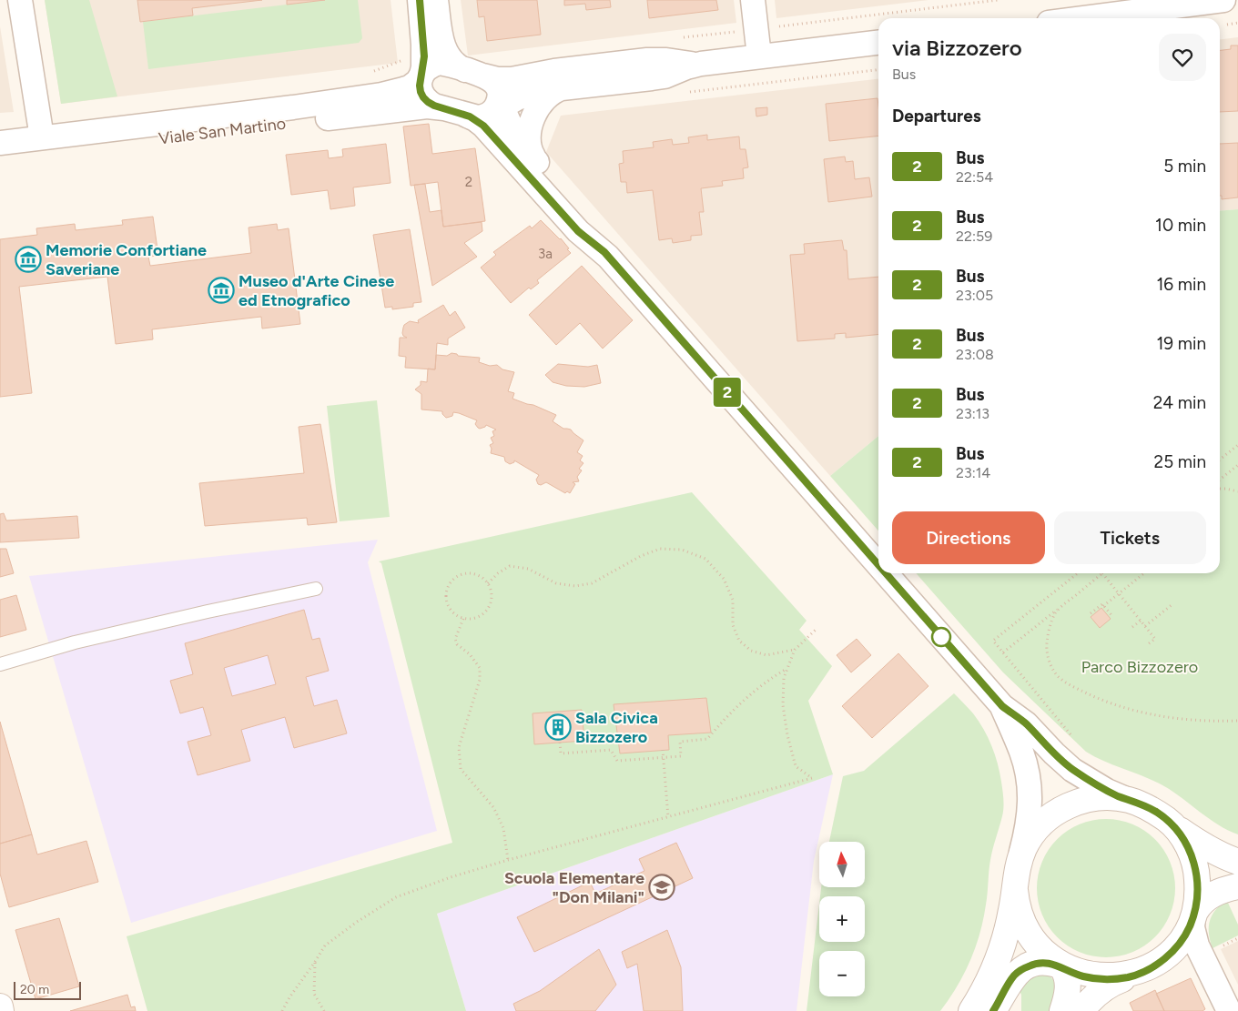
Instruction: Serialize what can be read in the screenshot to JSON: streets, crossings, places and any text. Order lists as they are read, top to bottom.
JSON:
{
  "streets": {
    "street": ["Viale San Martino"]
  },
  "parks": ["Parco Bizzozero"],
  "places": {
    "museum": ["Memorie Confortiane Saveriane", "Museo d'Arte Cinese ed Etnografico"],
    "building": ["Sala Civica Bizzozero"],
    "school or university": ["Scuola Elementare \"Don Milani\""]
  },
  "lines": ["bus line 2"],
  "house_numbers": ["2", "3a"],
  "scale_bar": "20 m",
  "north": "top",
  "page": {
    "on_map": "2",
    "heading": [
      ["via Bizzozero", "Bus"],
      "Departures"
    ],
    "list": [
      {
        "mark": "2",
        "name": "Bus",
        "note": "22:54",
        "value": "5 min"
      },
      {
        "mark": "2",
        "name": "Bus",
        "note": "22:59",
        "value": "10 min"
      },
      {
        "mark": "2",
        "name": "Bus",
        "note": "23:05",
        "value": "16 min"
      },
      {
        "mark": "2",
        "name": "Bus",
        "note": "23:08",
        "value": "19 min"
      },
      {
        "mark": "2",
        "name": "Bus",
        "note": "23:13",
        "value": "24 min"
      },
      {
        "mark": "2",
        "name": "Bus",
        "note": "23:14",
        "value": "25 min"
      }
    ],
    "buttons": ["Directions", "Tickets"],
    "map_buttons": ["+", "−"],
    "scale": "20 m"
  }
}
